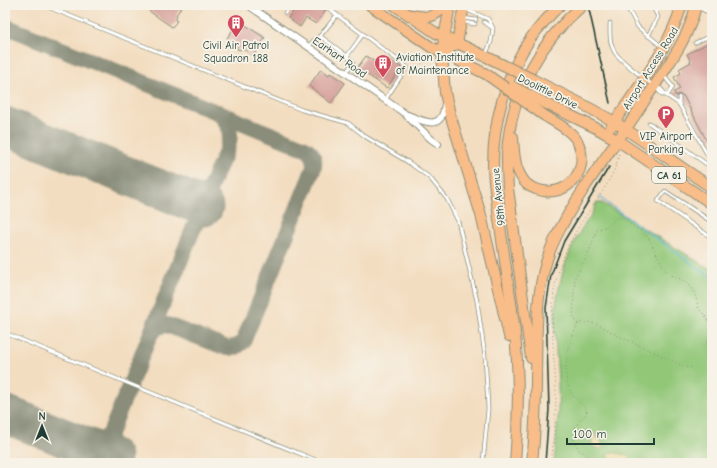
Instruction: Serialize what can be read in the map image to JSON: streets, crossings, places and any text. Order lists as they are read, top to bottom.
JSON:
{
  "streets": {
    "main road": [
      "Airport Access Road",
      "Doolittle Drive",
      "CA 61",
      "98th Avenue"
    ],
    "street": ["Earhart Road"]
  },
  "crossings": [
    ["Airport Access Road", "Doolittle Drive"],
    ["Airport Access Road", "98th Avenue"]
  ],
  "places": {
    "building": ["Civil Air Patrol Squadron 188", "Aviation Institute of Maintenance"],
    "parking": ["VIP Airport Parking"]
  },
  "scale_bar": "100 m",
  "north": "top"
}
